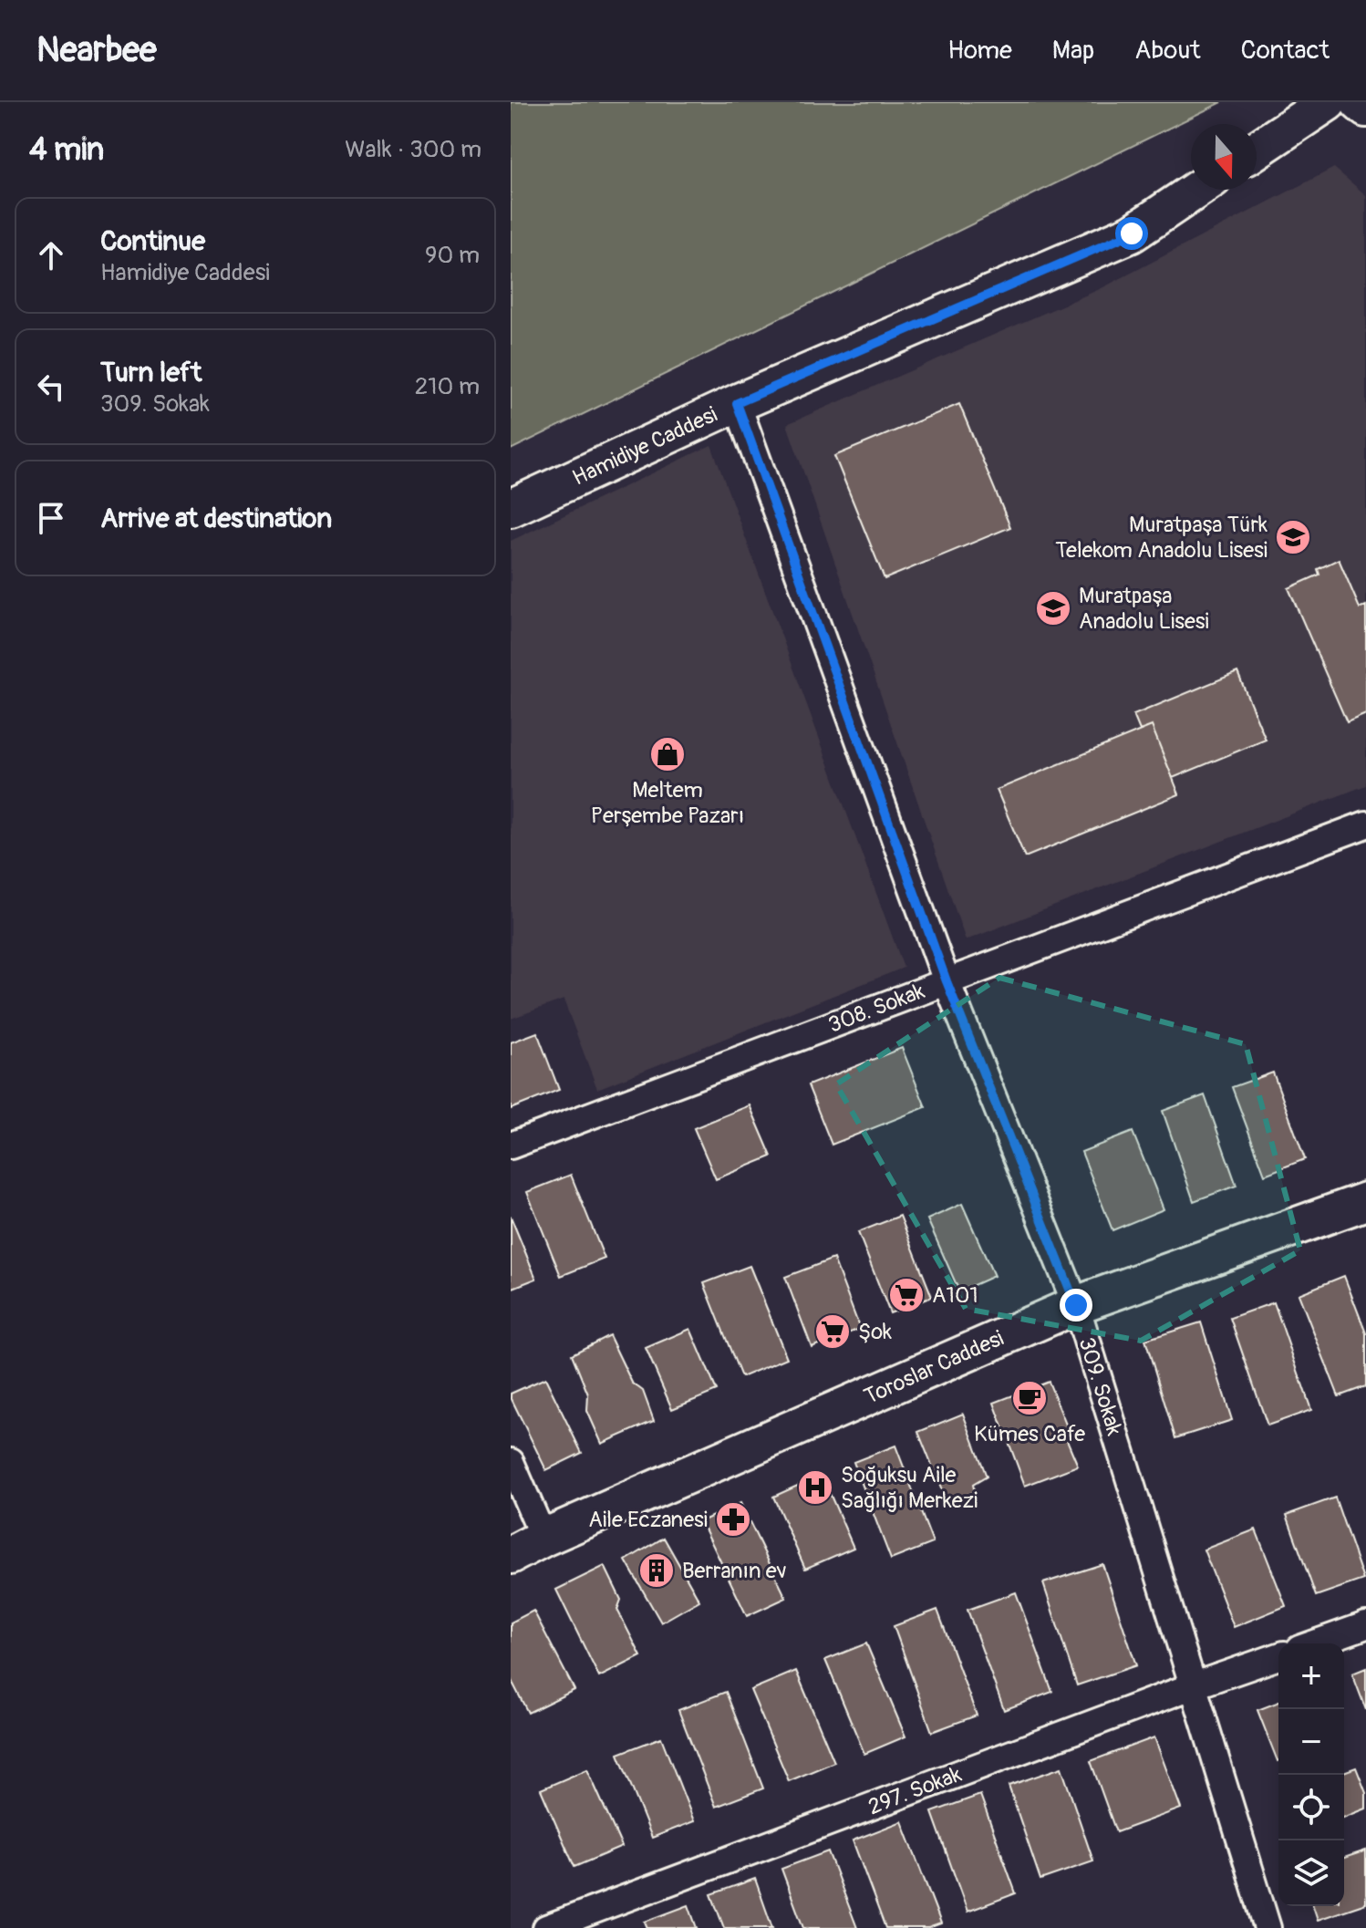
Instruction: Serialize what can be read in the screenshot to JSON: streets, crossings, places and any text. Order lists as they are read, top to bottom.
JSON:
{
  "streets": {
    "main road": ["Hamidiye Caddesi", "Toroslar Caddesi"],
    "street": ["308. Sokak", "309. Sokak", "297. Sokak"]
  },
  "crossings": [
    ["Hamidiye Caddesi", "309. Sokak"],
    ["308. Sokak", "309. Sokak"],
    ["Toroslar Caddesi", "309. Sokak"],
    ["309. Sokak", "297. Sokak"]
  ],
  "places": {
    "school or university": ["Muratpaşa Türk Telekom Anadolu Lisesi", "Muratpaşa Anadolu Lisesi"],
    "shop": ["Meltem Perşembe Pazarı"],
    "supermarket": ["A101", "Şok"],
    "cafe": ["Kümes Cafe"],
    "hospital": ["Soğuksu Aile Sağlığı Merkezi"],
    "pharmacy": ["Aile Eczanesi"],
    "building": ["Berranın ev"]
  },
  "north": "bottom",
  "page": {
    "header": "Nearbee",
    "nav": [
      "Home",
      "Map",
      "About",
      "Contact"
    ],
    "heading": ["4 min", "Walk · 300 m"],
    "list": [
      ["Continue", "Hamidiye Caddesi", "90 m"],
      ["Turn left", "309. Sokak", "210 m"],
      "Arrive at destination"
    ],
    "map_buttons": ["+", "−"]
  }
}
